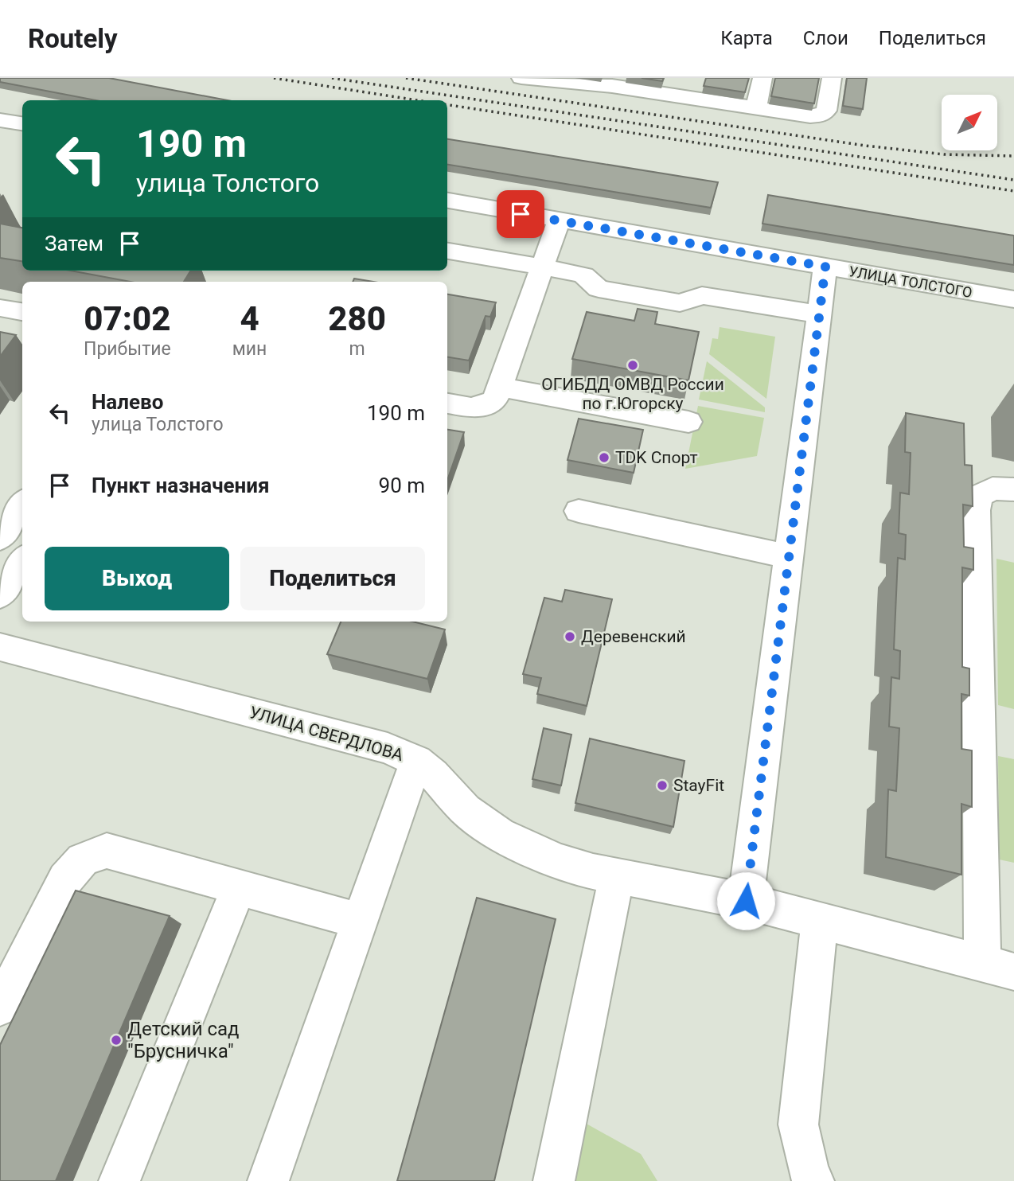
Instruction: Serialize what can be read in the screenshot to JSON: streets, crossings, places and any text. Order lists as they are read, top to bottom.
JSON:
{
  "streets": {
    "street": ["УЛИЦА ТОЛСТОГО", "УЛИЦА СВЕРДЛОВА"]
  },
  "places": [
    "ОГИБДД ОМВД России по г.Югорску",
    "TDK Спорт",
    "Деревенский",
    "StayFit",
    "Детский сад \"Брусничка\""
  ],
  "north": "top right",
  "page": {
    "header": "Routely",
    "nav": ["Карта", "Слои", "Поделиться"],
    "turn": ["190 m", "улица Толстого"],
    "then": "Затем",
    "eta": [
      "07:02",
      "Прибытие",
      "4",
      "мин",
      "280",
      "m"
    ],
    "list": [
      {
        "name": "Налево",
        "note": "улица Толстого",
        "value": "190 m"
      },
      {
        "name": "Пункт назначения",
        "value": "90 m"
      }
    ],
    "buttons": ["Выход", "Поделиться"]
  }
}
